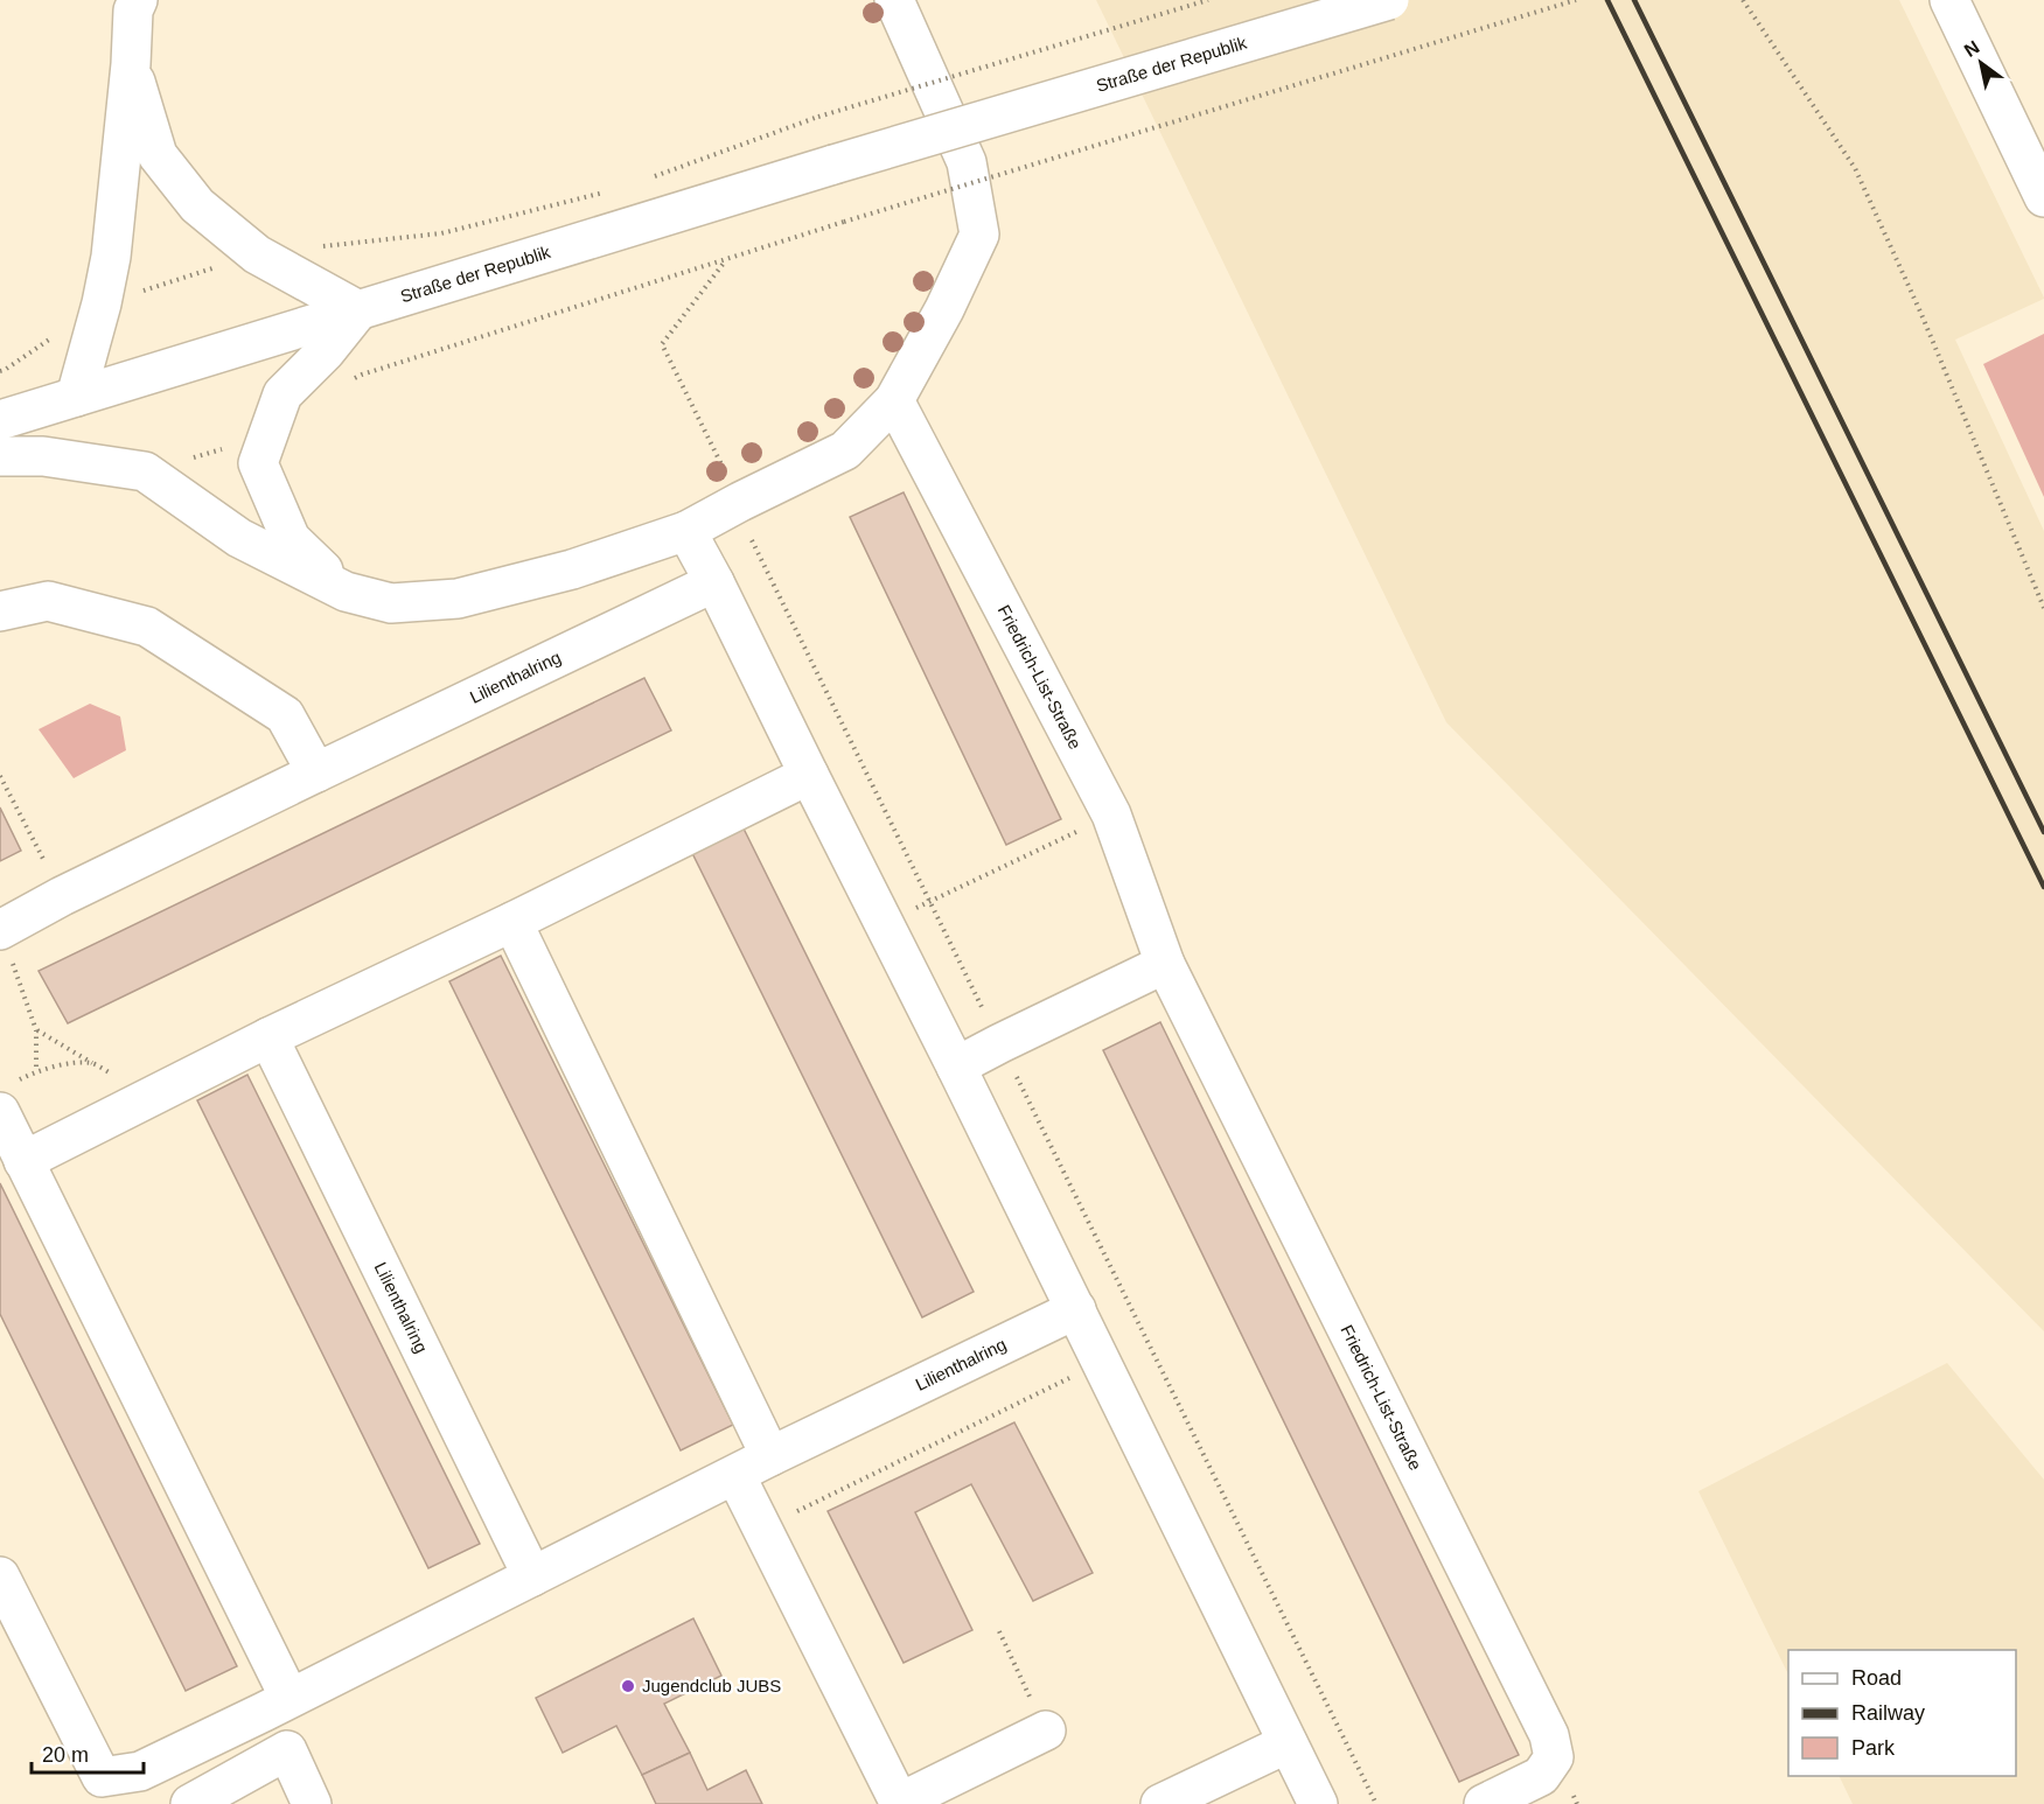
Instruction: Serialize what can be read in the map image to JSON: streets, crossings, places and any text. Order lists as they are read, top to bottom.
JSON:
{
  "streets": {
    "street": ["Straße der Republik", "Lilienthalring", "Friedrich-List-Straße"]
  },
  "places": ["Jugendclub JUBS"],
  "legend": ["Road", "Railway", "Park"],
  "scale_bar": "20 m",
  "north": "top left"
}
